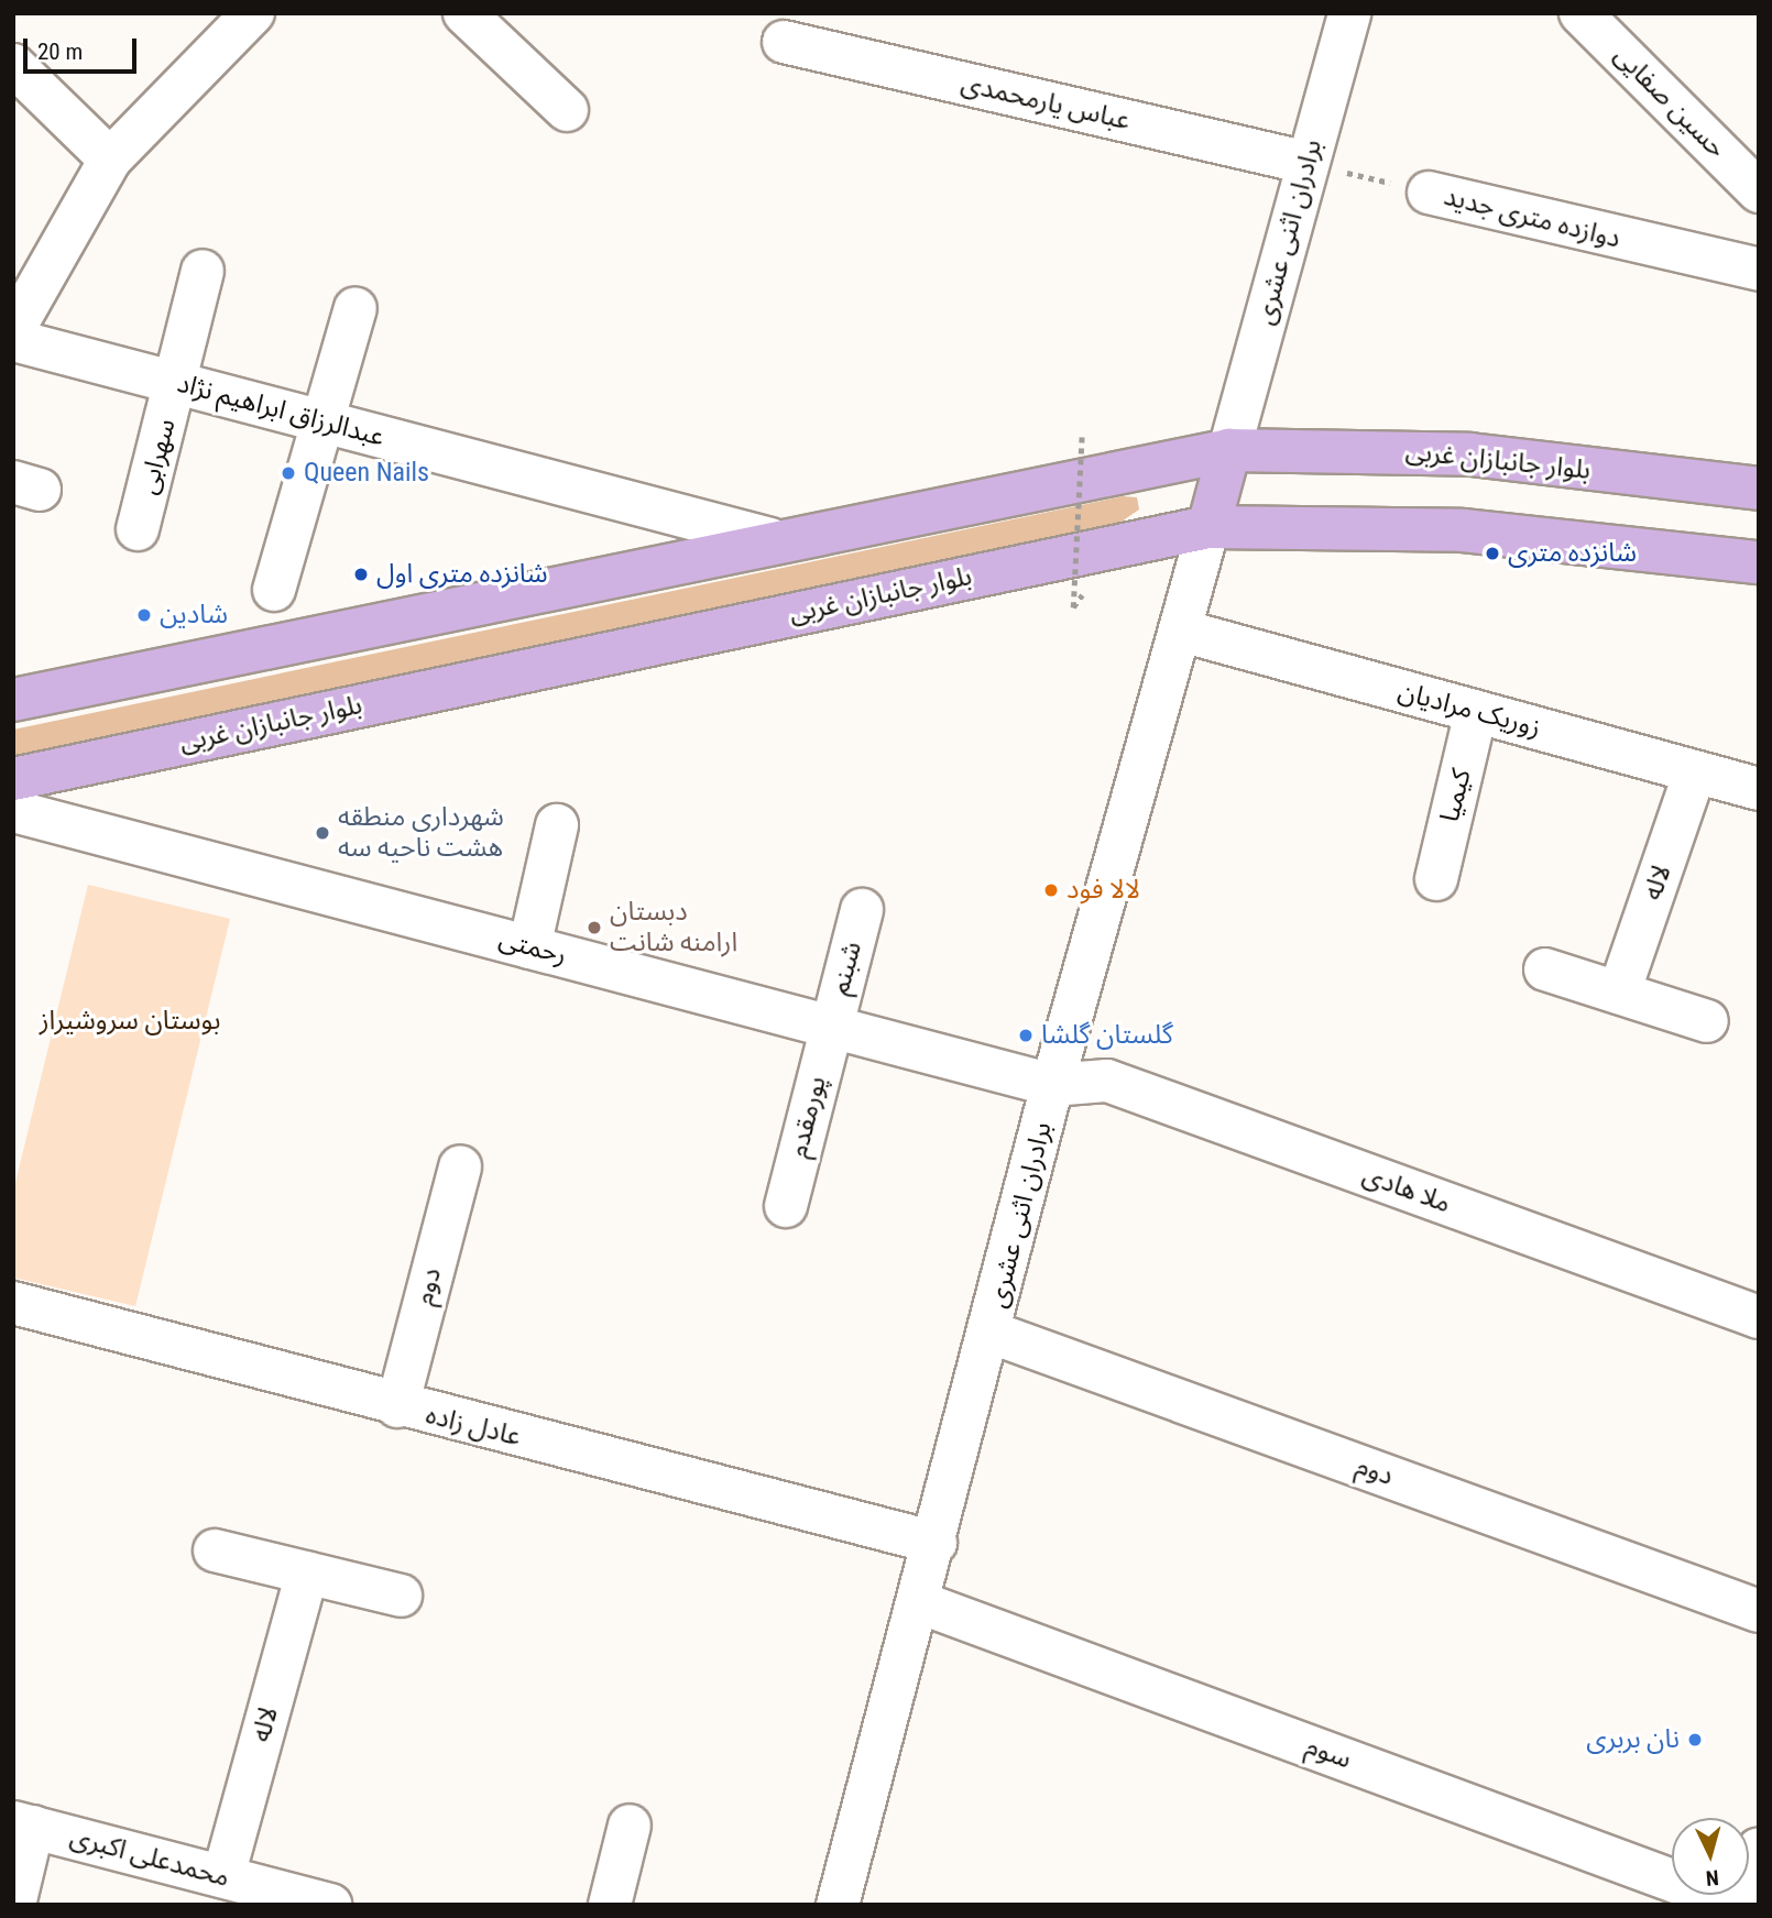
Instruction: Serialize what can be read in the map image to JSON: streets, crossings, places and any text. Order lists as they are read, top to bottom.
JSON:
{
  "streets": {
    "main road": ["بلوار جانبازان غربی"],
    "street": [
      "عباس یارمحمدی",
      "حسین صفایی",
      "دوازده متری جدید",
      "برادران اثنی عشری",
      "عبدالرزاق ابراهیم نژاد",
      "سهرابی",
      "زوریک مرادیان",
      "کیمیا",
      "لاله",
      "رحمتی",
      "شبنم",
      "پورمقدم",
      "ملا هادی",
      "دوم",
      "عادل زاده",
      "سوم",
      "محمدعلی اکبری"
    ]
  },
  "crossings": [
    ["عباس یارمحمدی", "دوازده متری جدید"],
    ["عباس یارمحمدی", "برادران اثنی عشری"],
    ["دوازده متری جدید", "برادران اثنی عشری"],
    ["برادران اثنی عشری", "بلوار جانبازان غربی"],
    ["برادران اثنی عشری", "زوریک مرادیان"],
    ["برادران اثنی عشری", "رحمتی"],
    ["برادران اثنی عشری", "ملا هادی"],
    ["برادران اثنی عشری", "دوم"],
    ["برادران اثنی عشری", "عادل زاده"],
    ["برادران اثنی عشری", "سوم"],
    ["عبدالرزاق ابراهیم نژاد", "سهرابی"],
    ["عبدالرزاق ابراهیم نژاد", "بلوار جانبازان غربی"],
    ["زوریک مرادیان", "کیمیا"],
    ["زوریک مرادیان", "لاله"],
    ["لاله", "محمدعلی اکبری"],
    ["رحمتی", "شبنم"],
    ["رحمتی", "پورمقدم"],
    ["رحمتی", "ملا هادی"],
    ["شبنم", "پورمقدم"],
    ["دوم", "عادل زاده"]
  ],
  "parks": ["بوستان سروشیراز"],
  "places": [
    "Queen Nails",
    "شانزده متری",
    "شانزده متری اول",
    "شادین",
    "شهرداری منطقه هشت ناحیه سه",
    "لالا فود",
    "دبستان ارامنه شانت",
    "گلستان گلشا",
    "نان بربرى"
  ],
  "scale_bar": "20 m",
  "north": "bottom"
}
